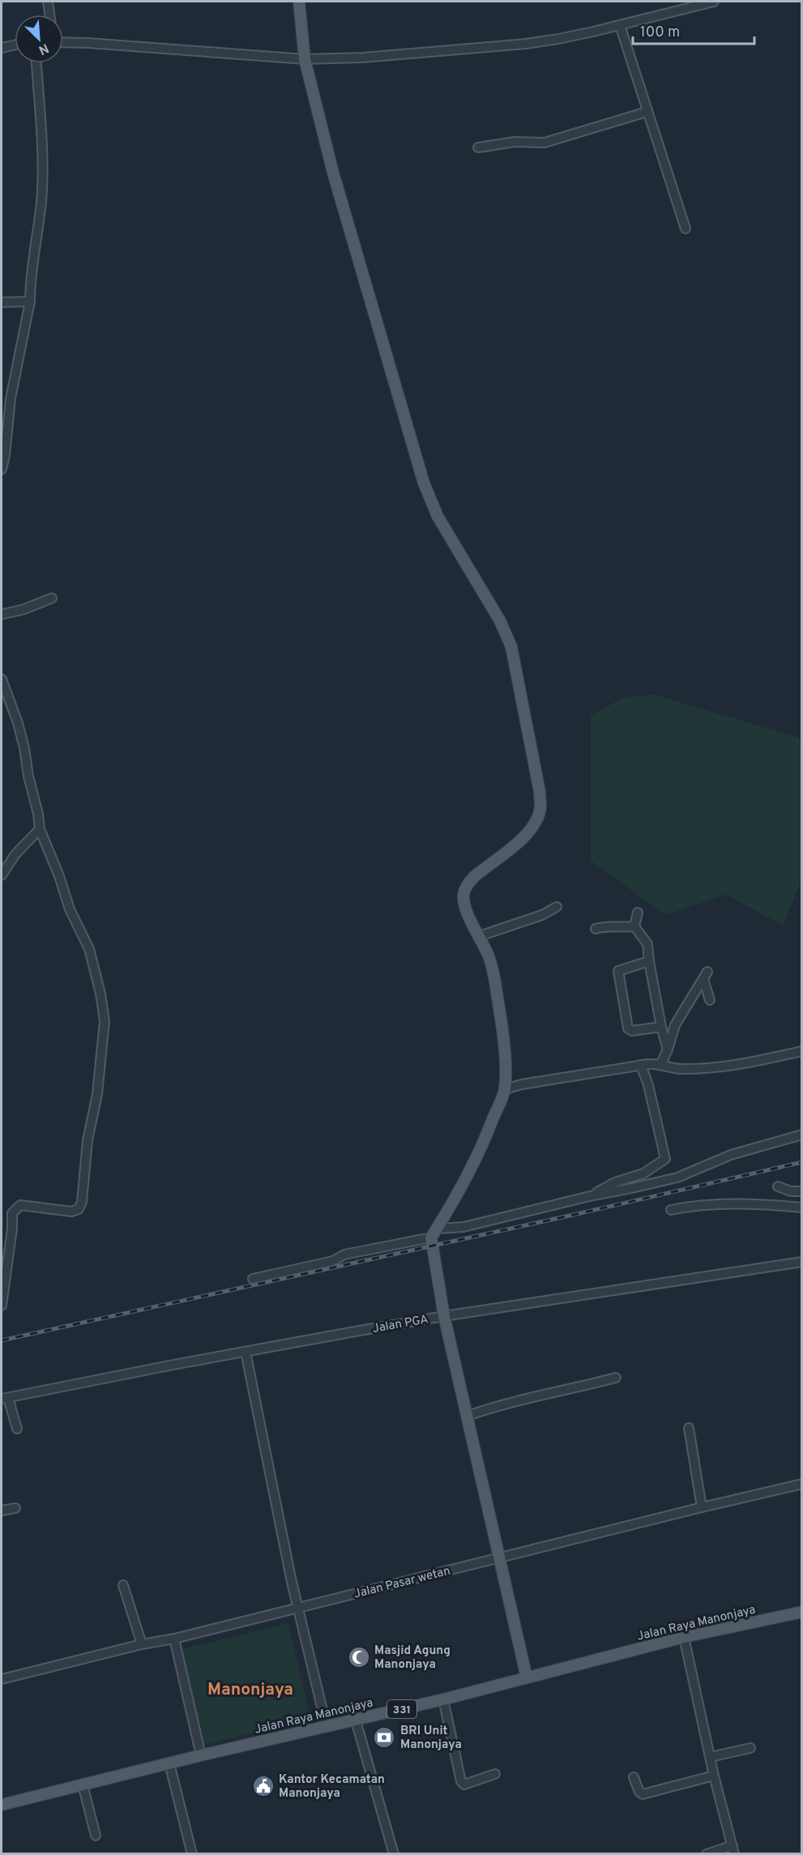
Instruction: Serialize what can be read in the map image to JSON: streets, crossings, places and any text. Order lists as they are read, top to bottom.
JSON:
{
  "streets": {
    "main road": ["Jalan Raya Manonjaya", "331"],
    "street": ["Jalan PGA", "Jalan Pasar wetan"]
  },
  "districts": ["Manonjaya"],
  "places": {
    "mosque": ["Masjid Agung Manonjaya"],
    "bank": ["BRI Unit Manonjaya"],
    "public building": ["Kantor Kecamatan Manonjaya"]
  },
  "scale_bar": "100 m",
  "north": "bottom right"
}
